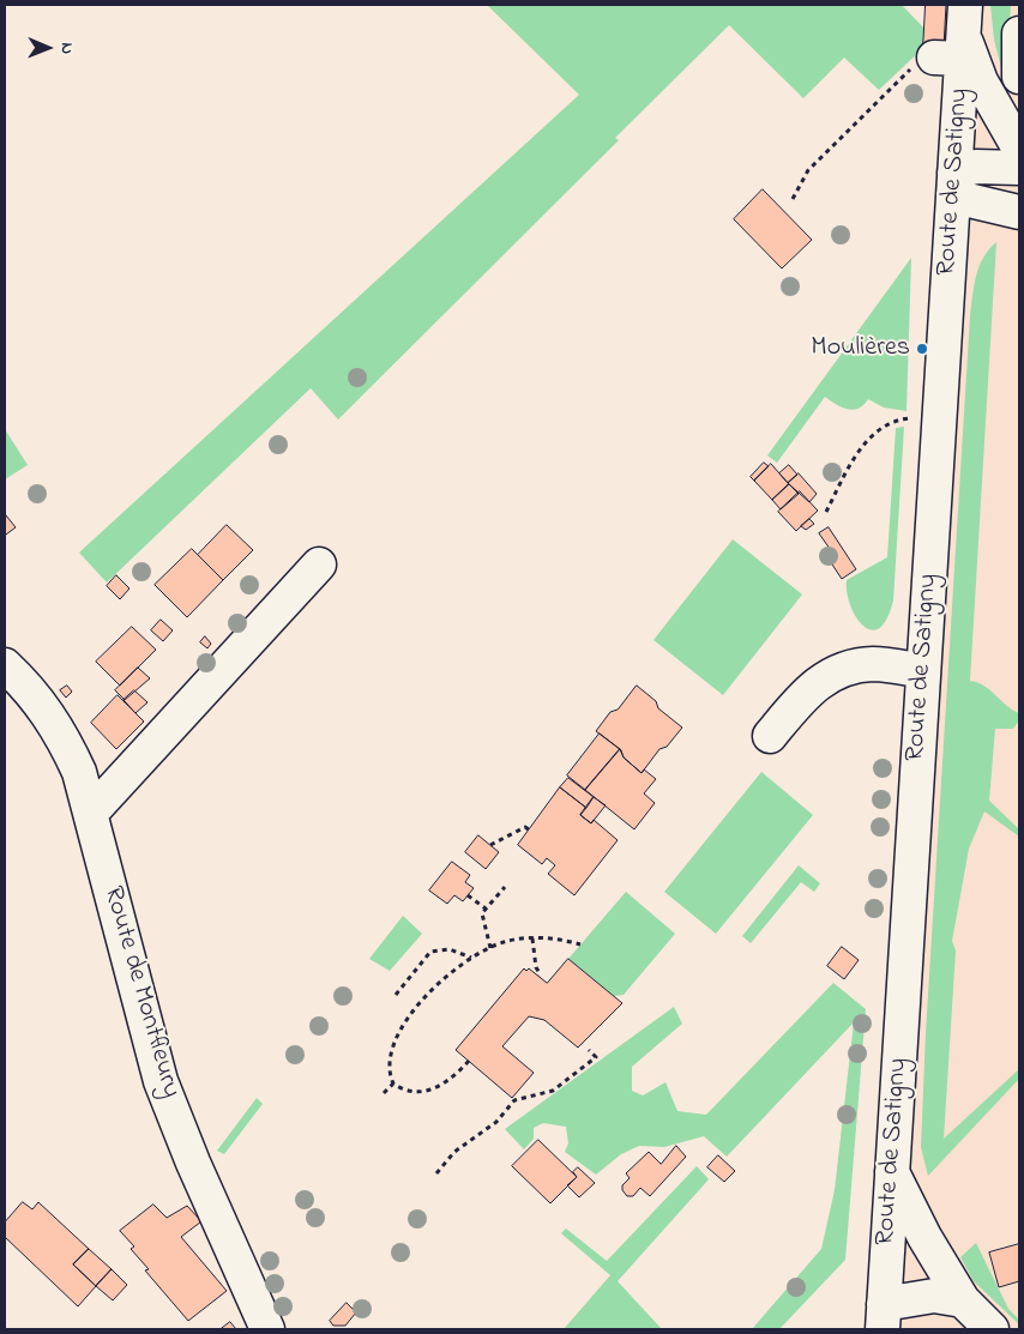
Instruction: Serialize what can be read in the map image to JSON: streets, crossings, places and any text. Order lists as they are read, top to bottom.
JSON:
{
  "streets": {
    "street": ["Route de Satigny", "Route de Montfleury"]
  },
  "places": ["Moulières"],
  "north": "right"
}
